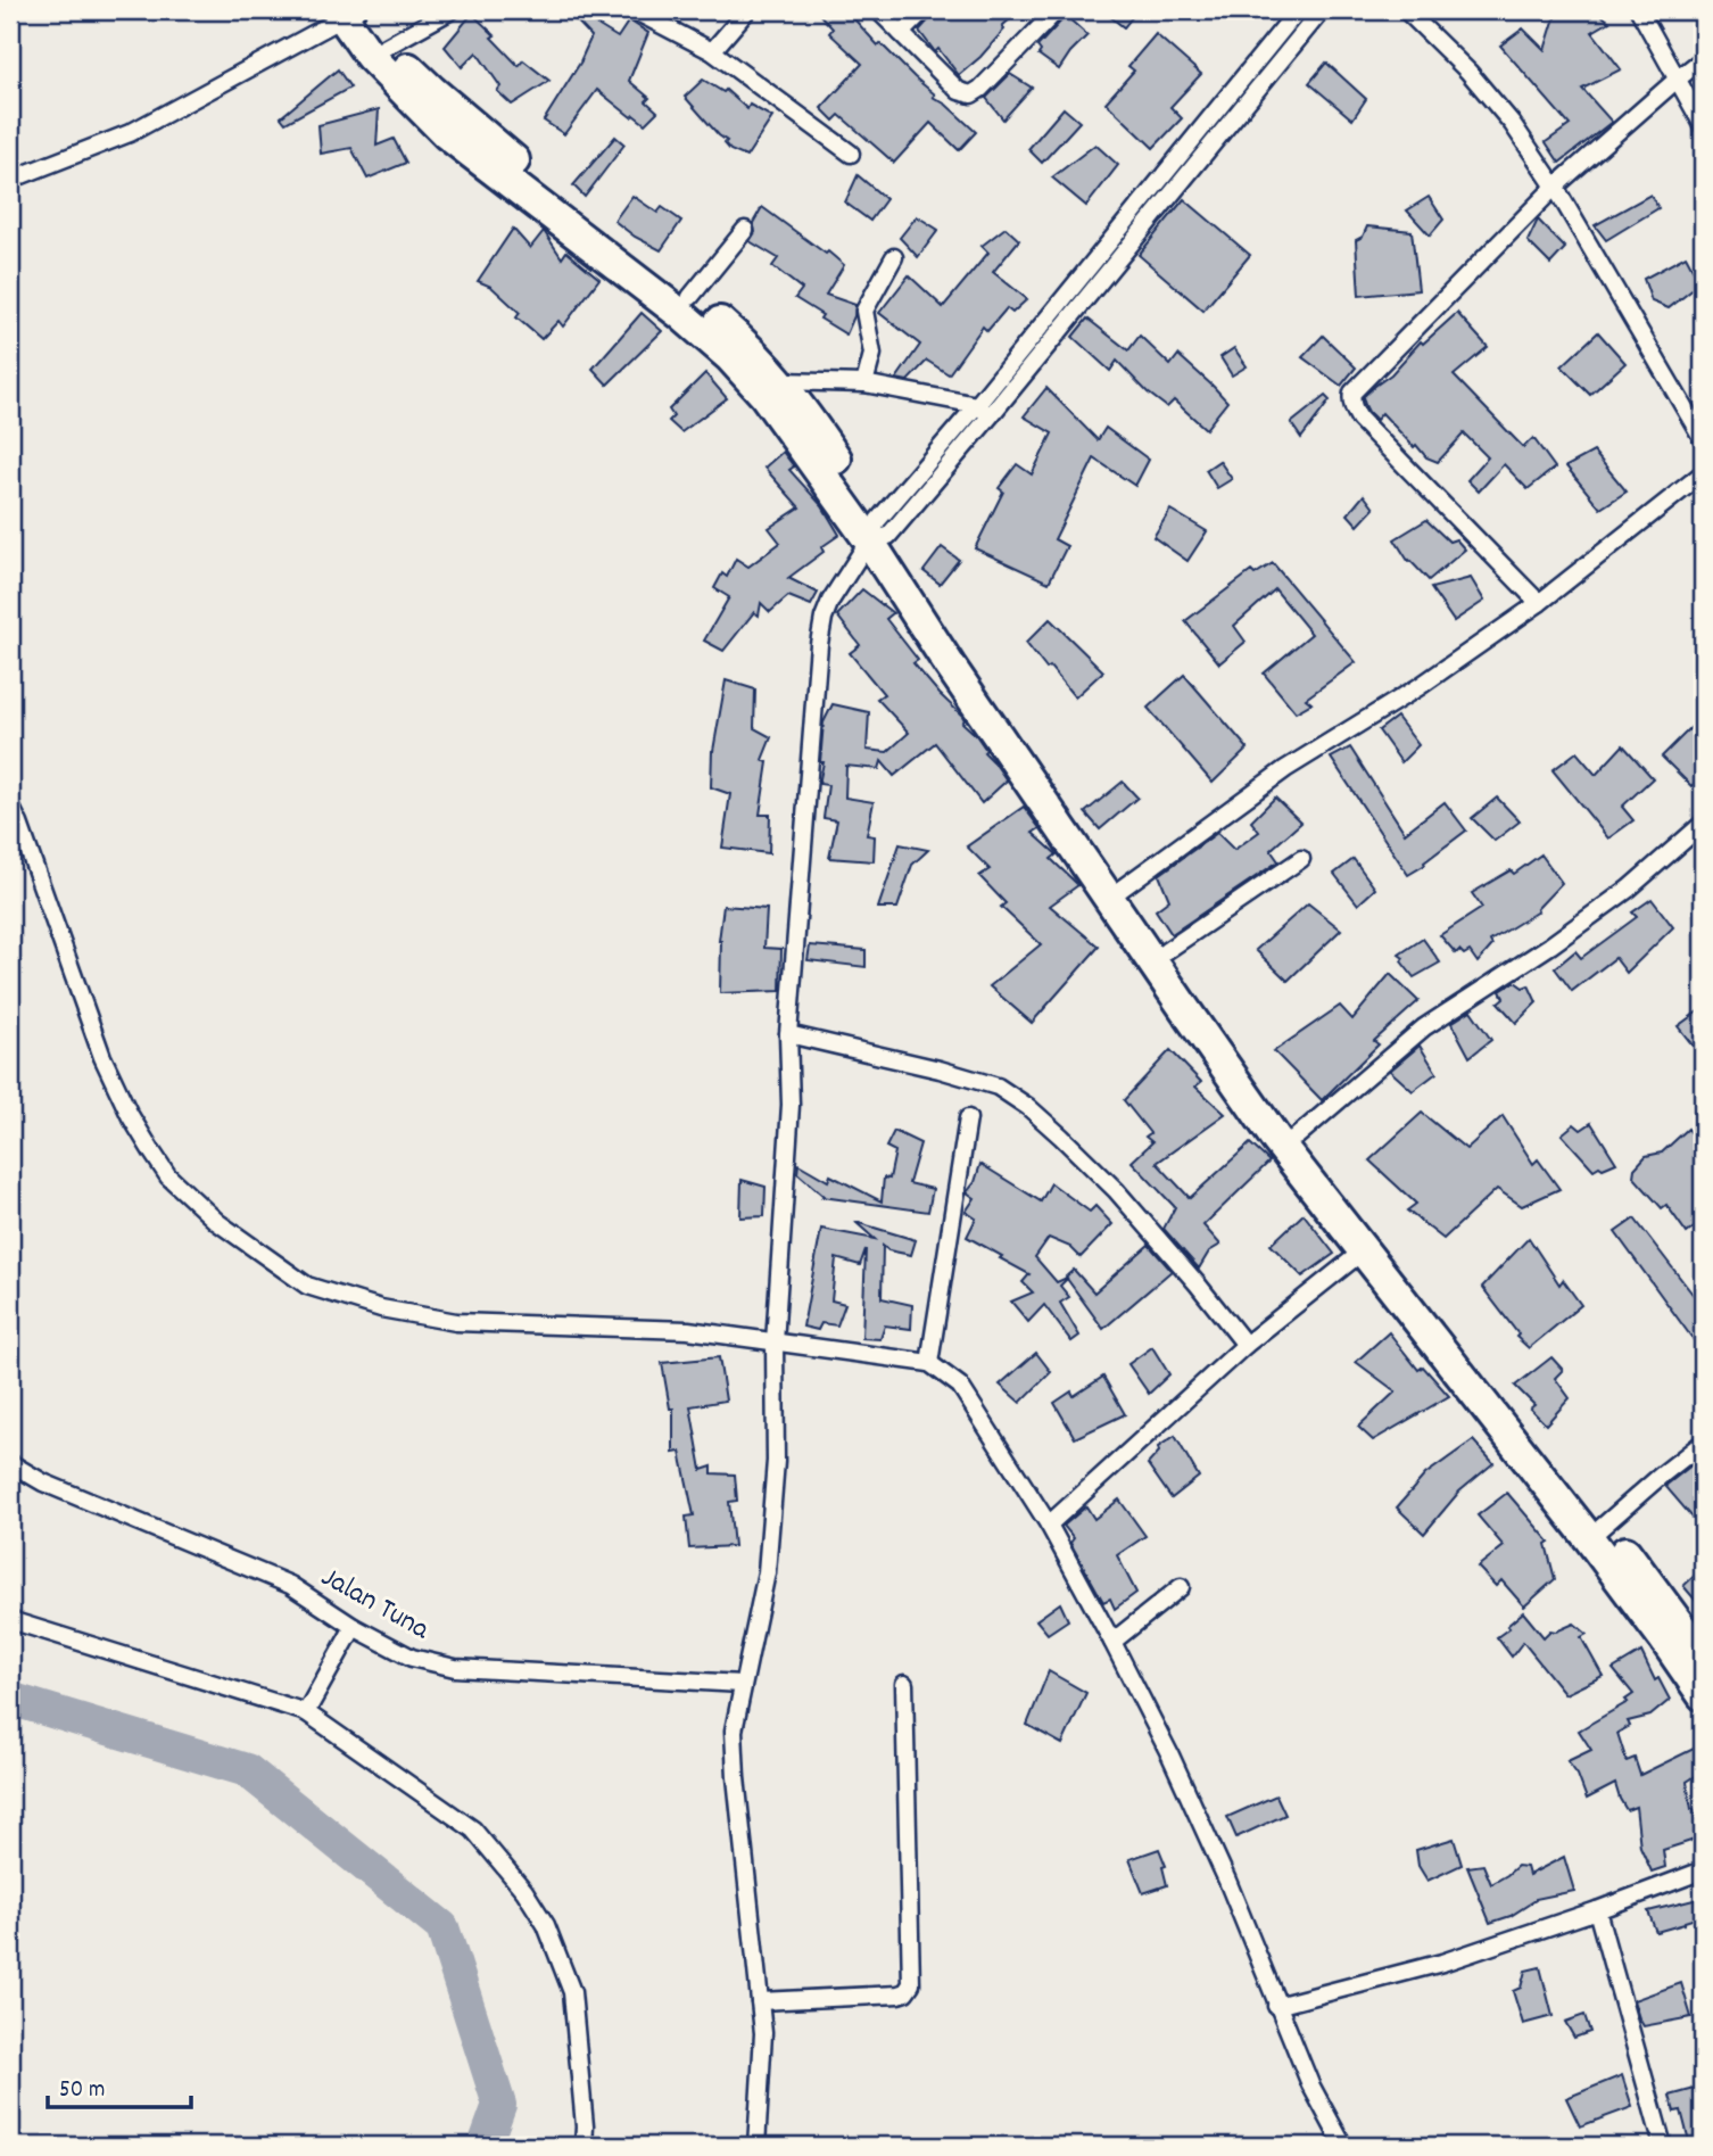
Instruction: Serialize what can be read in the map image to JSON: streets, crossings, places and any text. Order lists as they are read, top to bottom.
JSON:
{
  "streets": {
    "street": ["Jalan Tuna"]
  },
  "scale_bar": "50 m"
}
